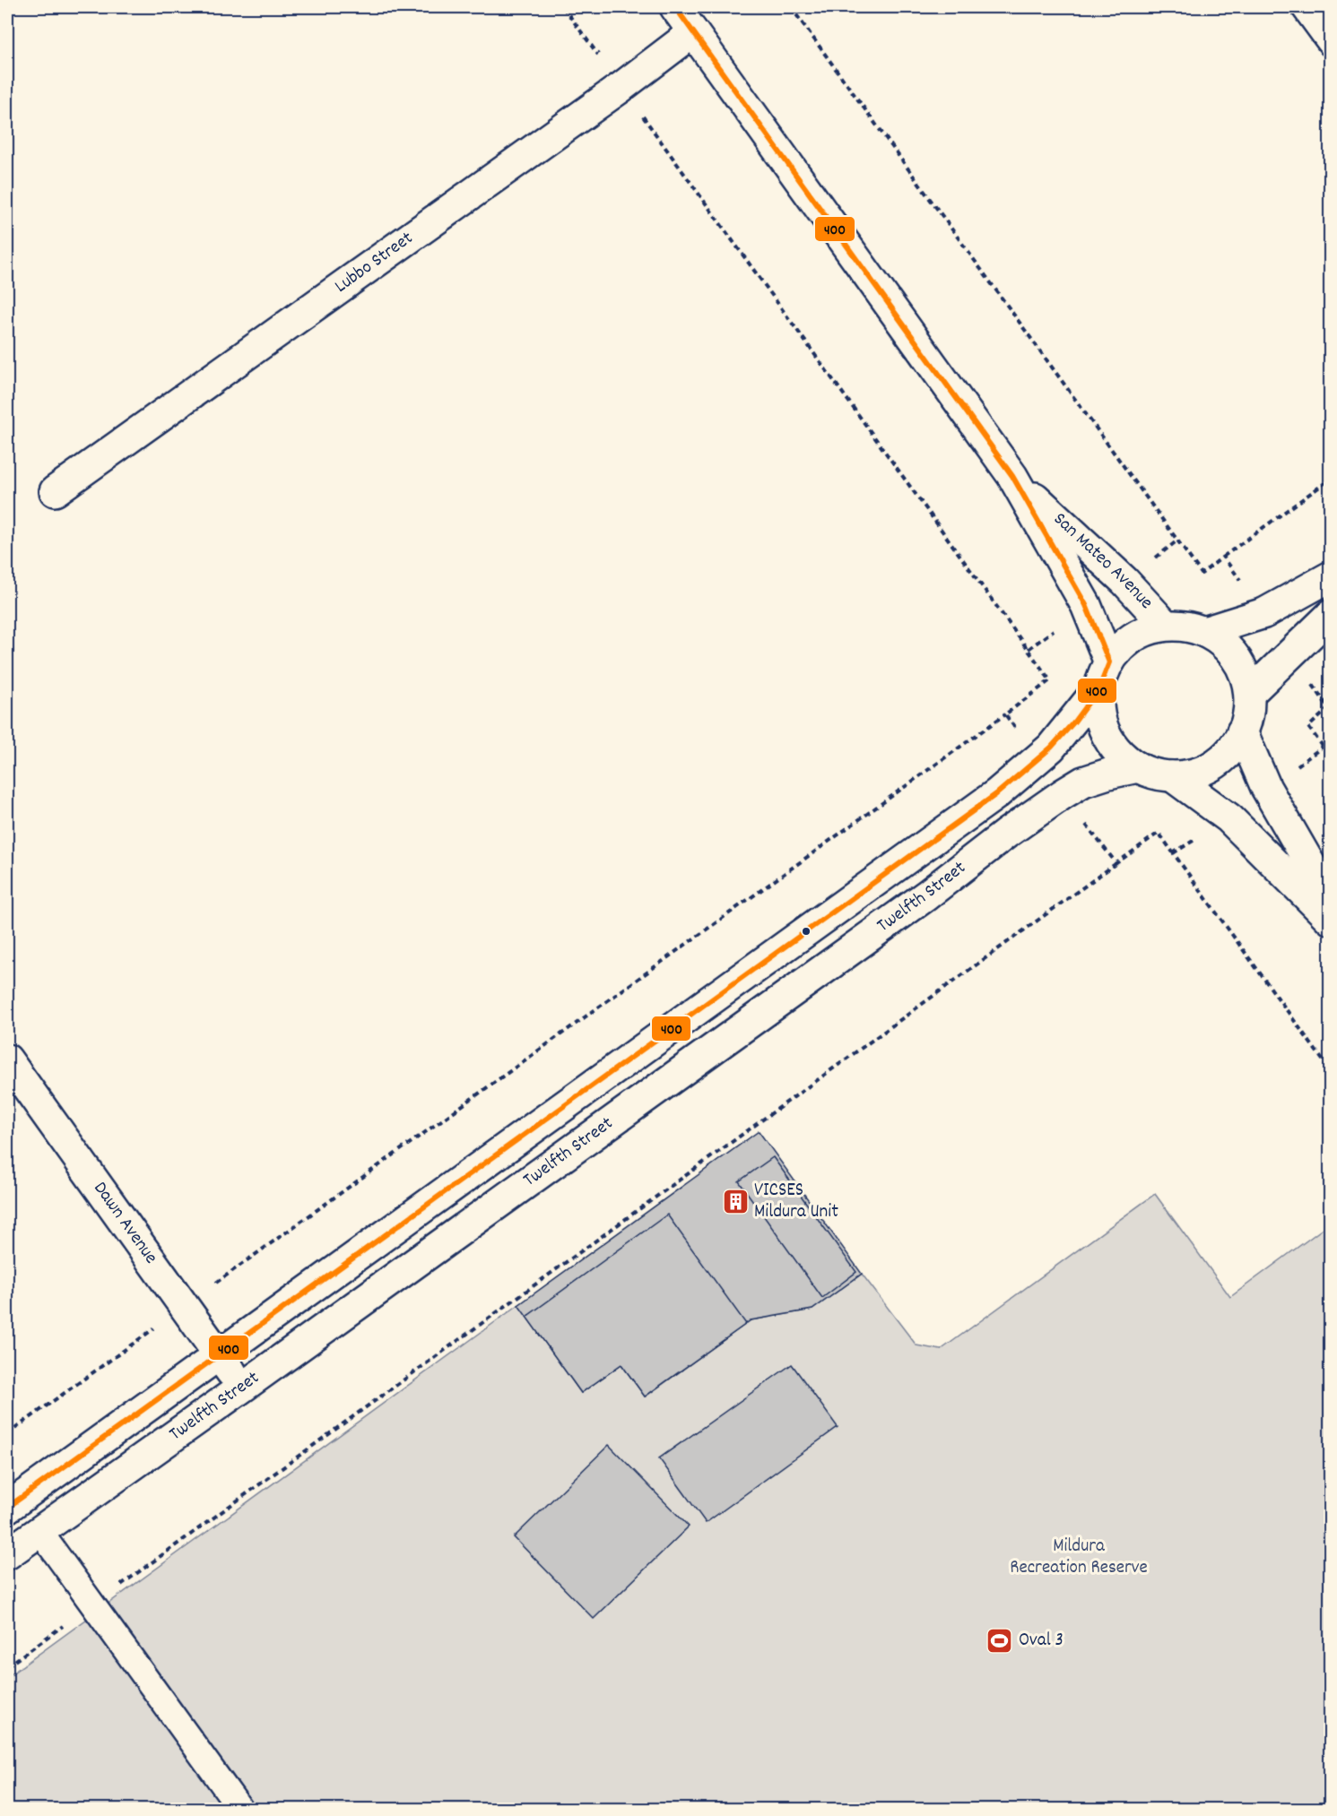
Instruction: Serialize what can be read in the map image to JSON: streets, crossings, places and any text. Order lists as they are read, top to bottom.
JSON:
{
  "streets": {
    "street": [
      "Lubbo Street",
      "San Mateo Avenue",
      "Twelfth Street",
      "Dawn Avenue"
    ]
  },
  "crossings": [
    ["Lubbo Street", "San Mateo Avenue"],
    ["San Mateo Avenue", "Twelfth Street"],
    ["Twelfth Street", "Dawn Avenue"]
  ],
  "parks": ["Mildura Recreation Reserve"],
  "places": {
    "building": ["VICSES Mildura Unit"],
    "sports": ["Oval 3"]
  },
  "lines": ["transit line 400"]
}
